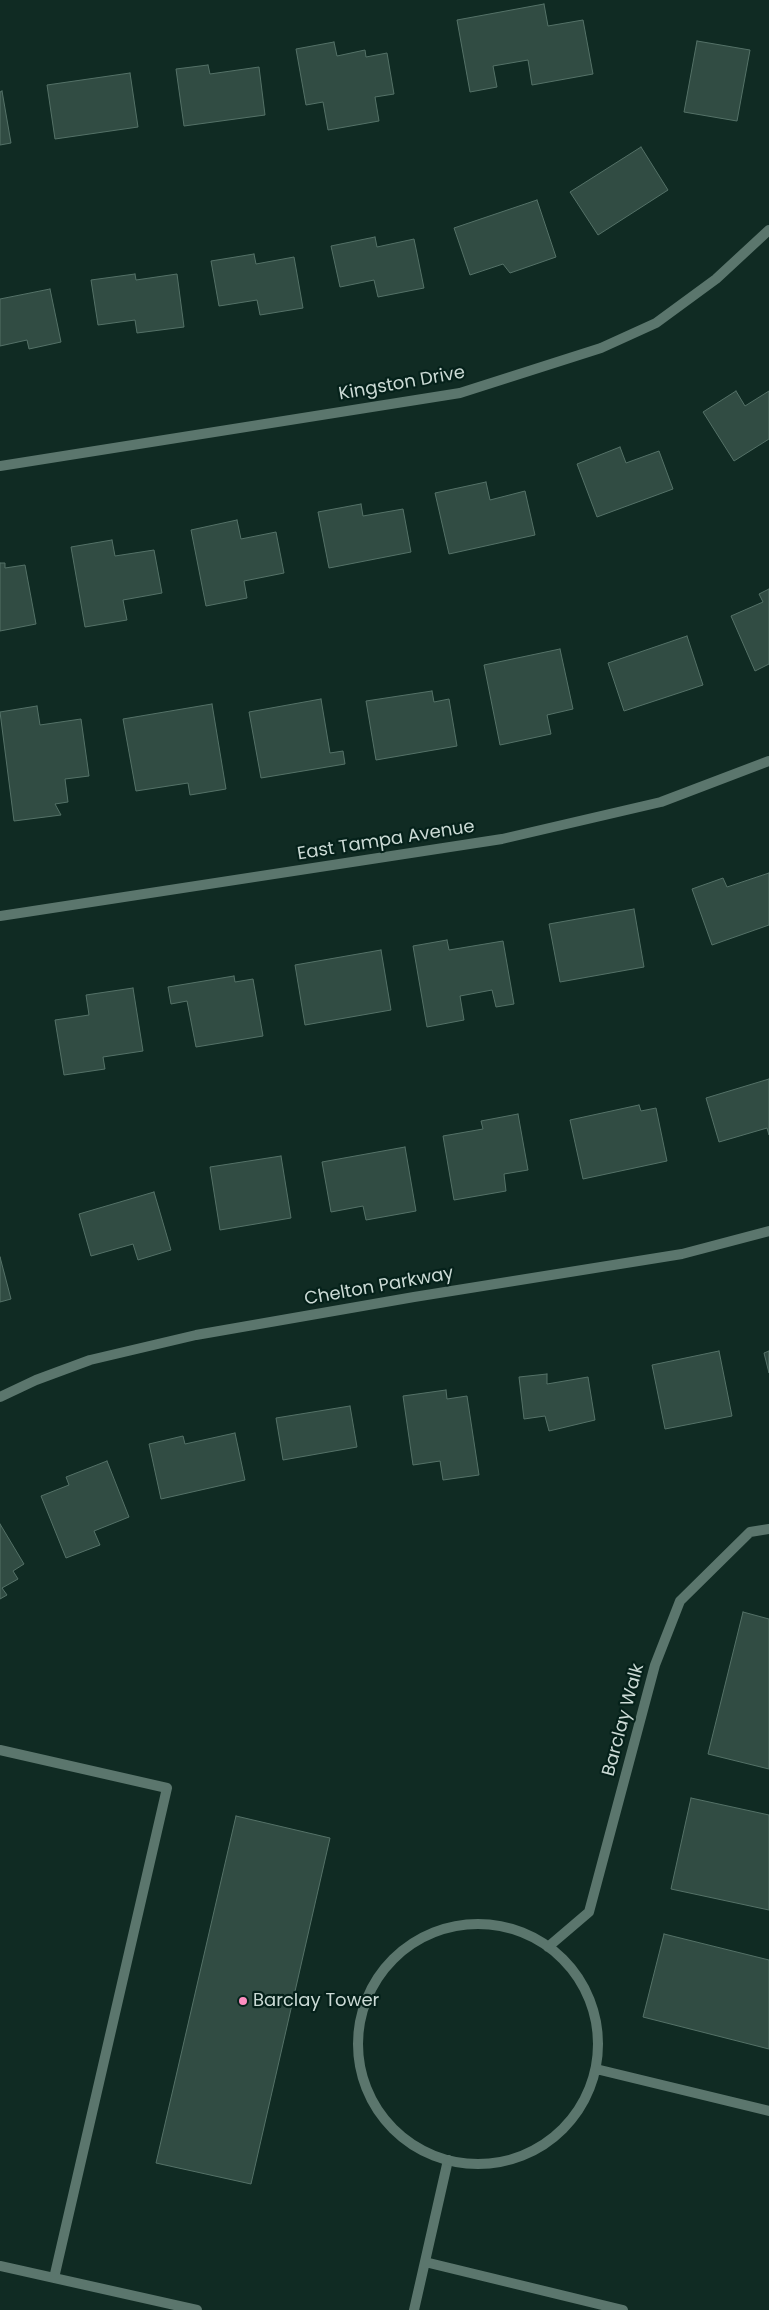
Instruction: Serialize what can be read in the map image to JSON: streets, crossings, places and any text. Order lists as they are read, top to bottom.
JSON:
{
  "streets": {
    "street": [
      "Kingston Drive",
      "East Tampa Avenue",
      "Chelton Parkway",
      "Barclay Walk"
    ]
  },
  "places": ["Barclay Tower"]
}
